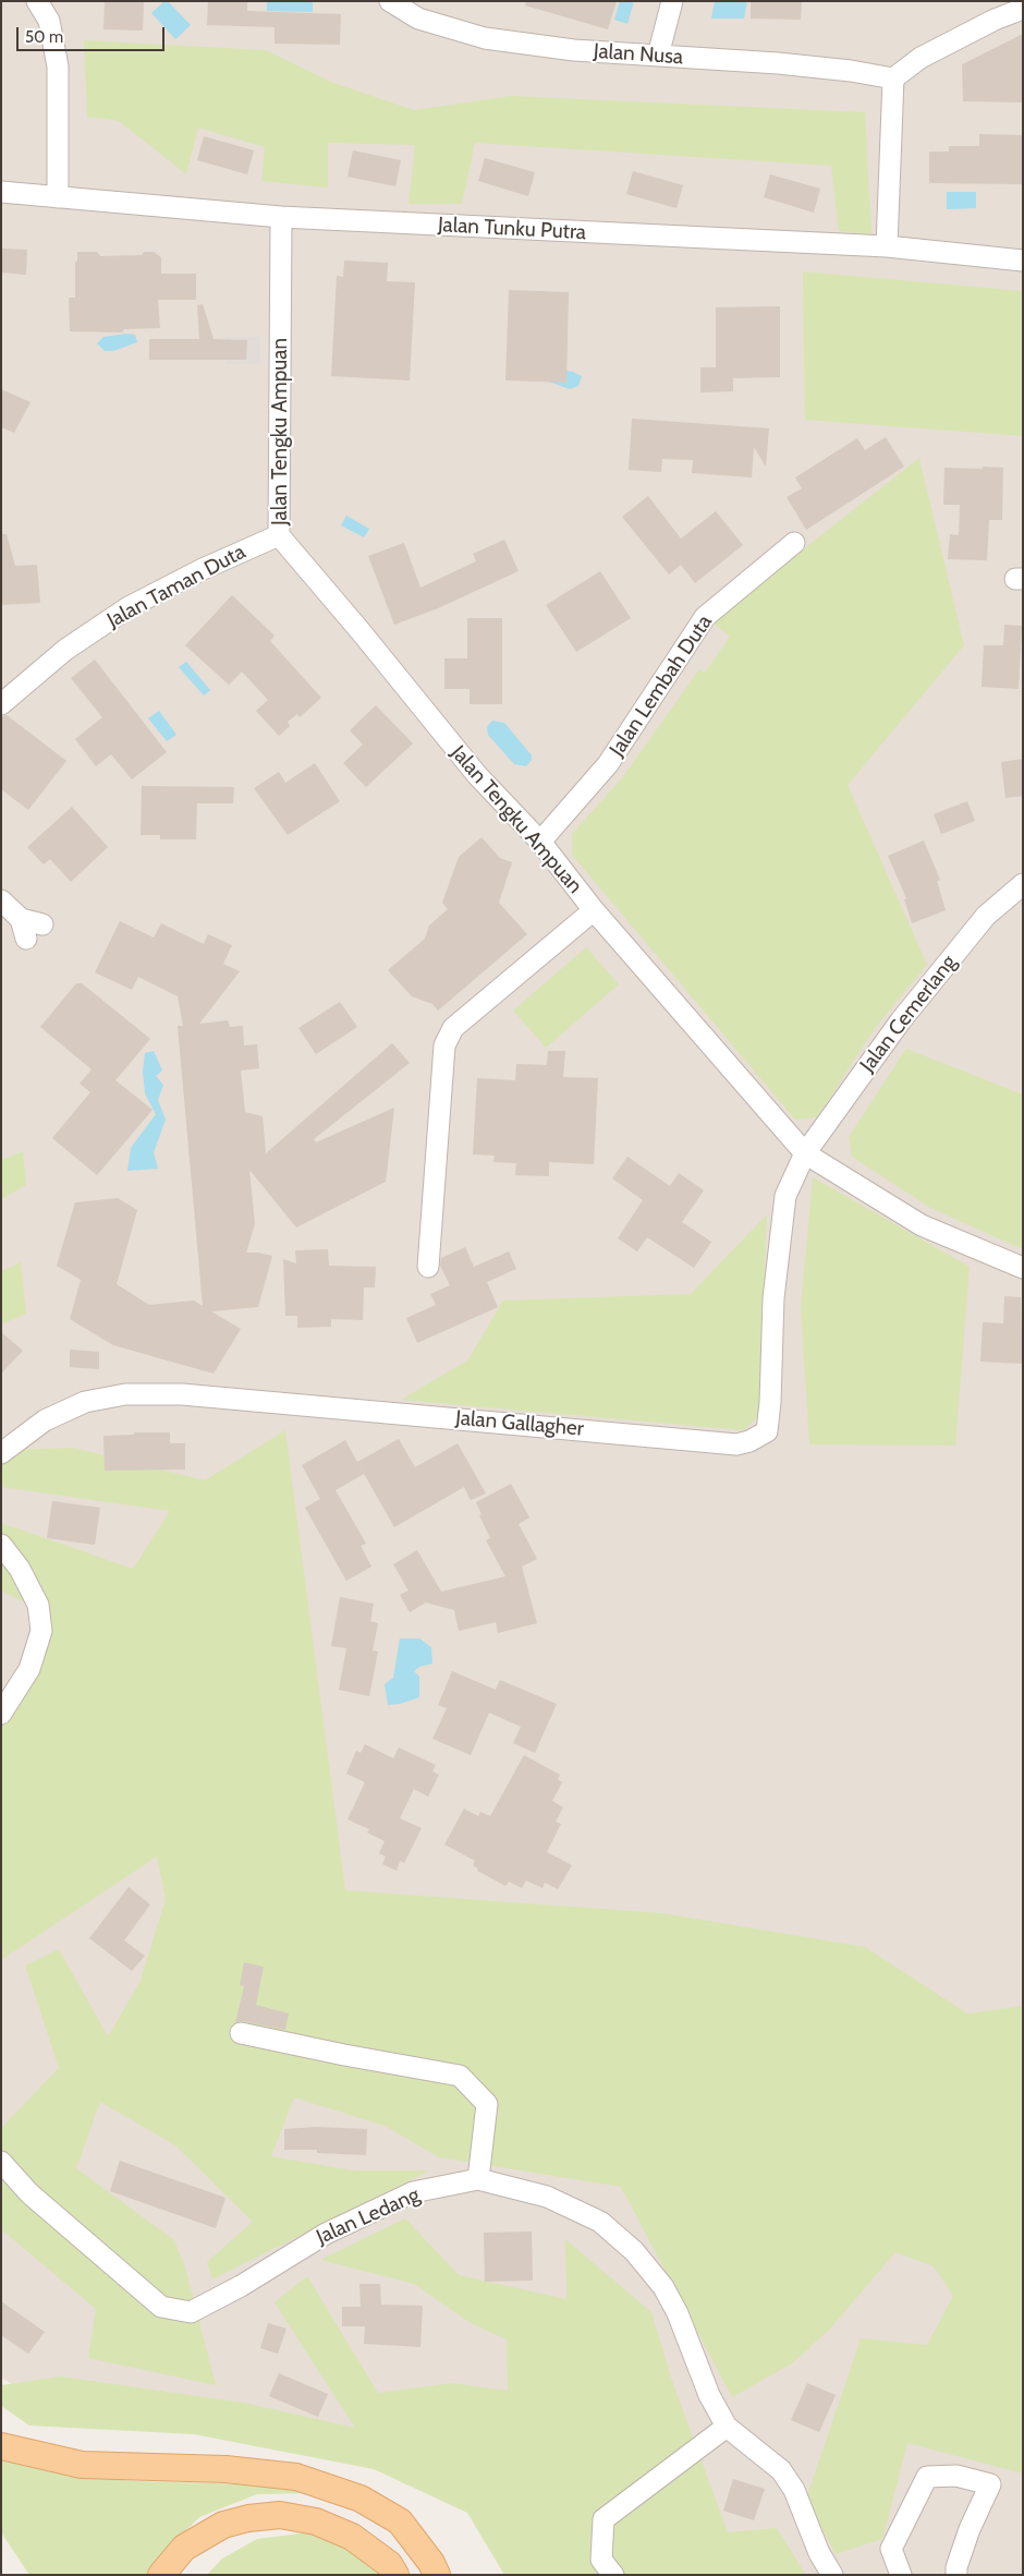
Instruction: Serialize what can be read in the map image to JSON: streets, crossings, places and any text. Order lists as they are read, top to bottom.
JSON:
{
  "streets": {
    "street": [
      "Jalan Nusa",
      "Jalan Tunku Putra",
      "Jalan Tengku Ampuan",
      "Jalan Taman Duta",
      "Jalan Lembah Duta",
      "Jalan Cemerlang",
      "Jalan Gallagher",
      "Jalan Ledang"
    ]
  },
  "crossings": [
    ["Jalan Tunku Putra", "Jalan Tengku Ampuan"],
    ["Jalan Tengku Ampuan", "Jalan Taman Duta"],
    ["Jalan Tengku Ampuan", "Jalan Lembah Duta"],
    ["Jalan Tengku Ampuan", "Jalan Cemerlang"],
    ["Jalan Tengku Ampuan", "Jalan Gallagher"],
    ["Jalan Cemerlang", "Jalan Gallagher"]
  ],
  "scale_bar": "50 m"
}
